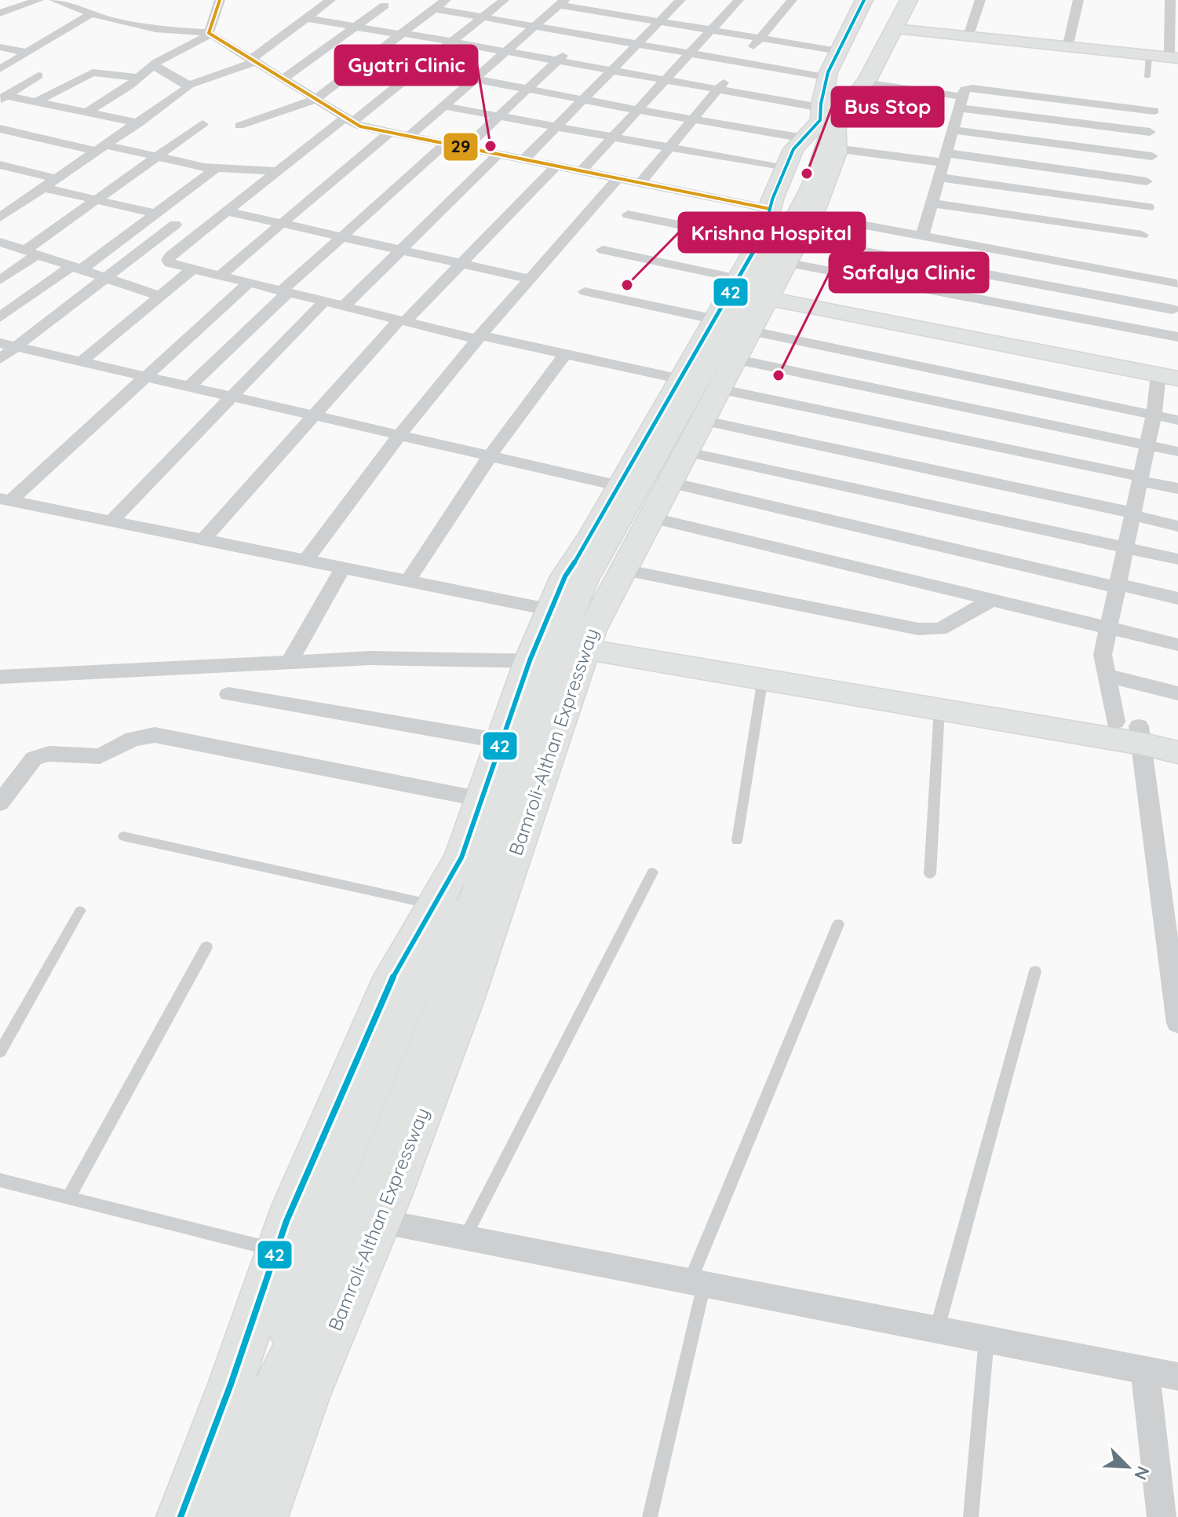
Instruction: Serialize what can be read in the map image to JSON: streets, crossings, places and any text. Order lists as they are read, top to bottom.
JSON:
{
  "streets": {
    "main road": ["Bamroli-Althan Expressway"]
  },
  "places": [
    "Gyatri Clinic",
    "Bus Stop",
    "Krishna Hospital",
    "Safalya Clinic"
  ],
  "lines": ["transit line 29", "transit line 42"],
  "north": "bottom right"
}
